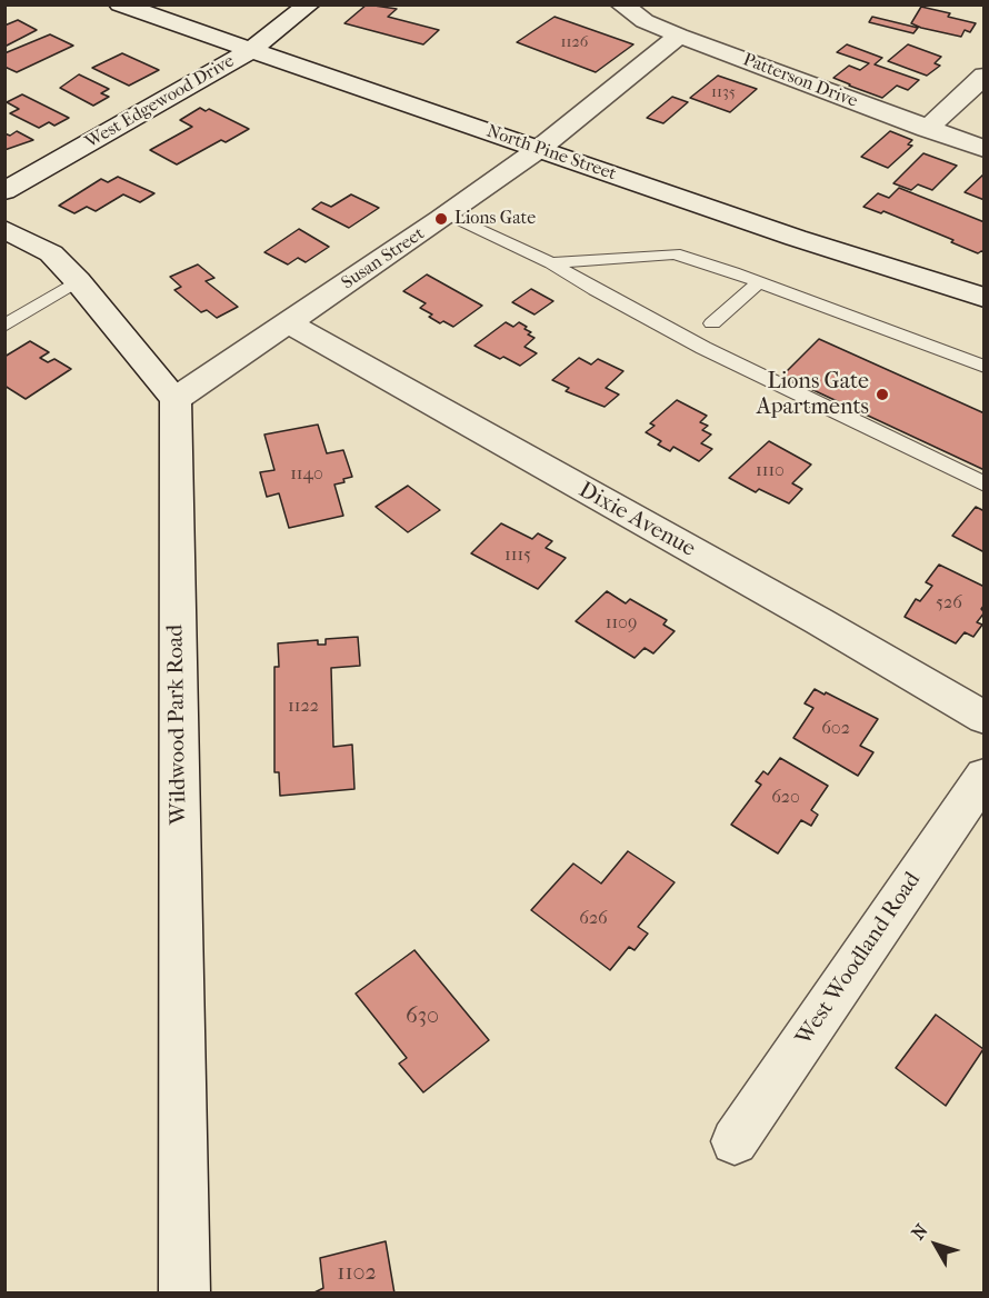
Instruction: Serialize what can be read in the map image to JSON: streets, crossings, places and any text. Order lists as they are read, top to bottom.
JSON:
{
  "streets": {
    "street": [
      "Patterson Drive",
      "West Edgewood Drive",
      "North Pine Street",
      "Susan Street",
      "Dixie Avenue",
      "Wildwood Park Road",
      "West Woodland Road"
    ]
  },
  "crossings": [
    ["Patterson Drive", "Susan Street"],
    ["West Edgewood Drive", "North Pine Street"],
    ["North Pine Street", "Susan Street"],
    ["Susan Street", "Dixie Avenue"],
    ["Susan Street", "Wildwood Park Road"]
  ],
  "places": ["Lions Gate", "Lions Gate Apartments"],
  "house_numbers": [
    "1126",
    "1135",
    "1110",
    "1140",
    "1115",
    "526",
    "1109",
    "1122",
    "602",
    "620",
    "626",
    "630",
    "1102"
  ],
  "north": "top left"
}
